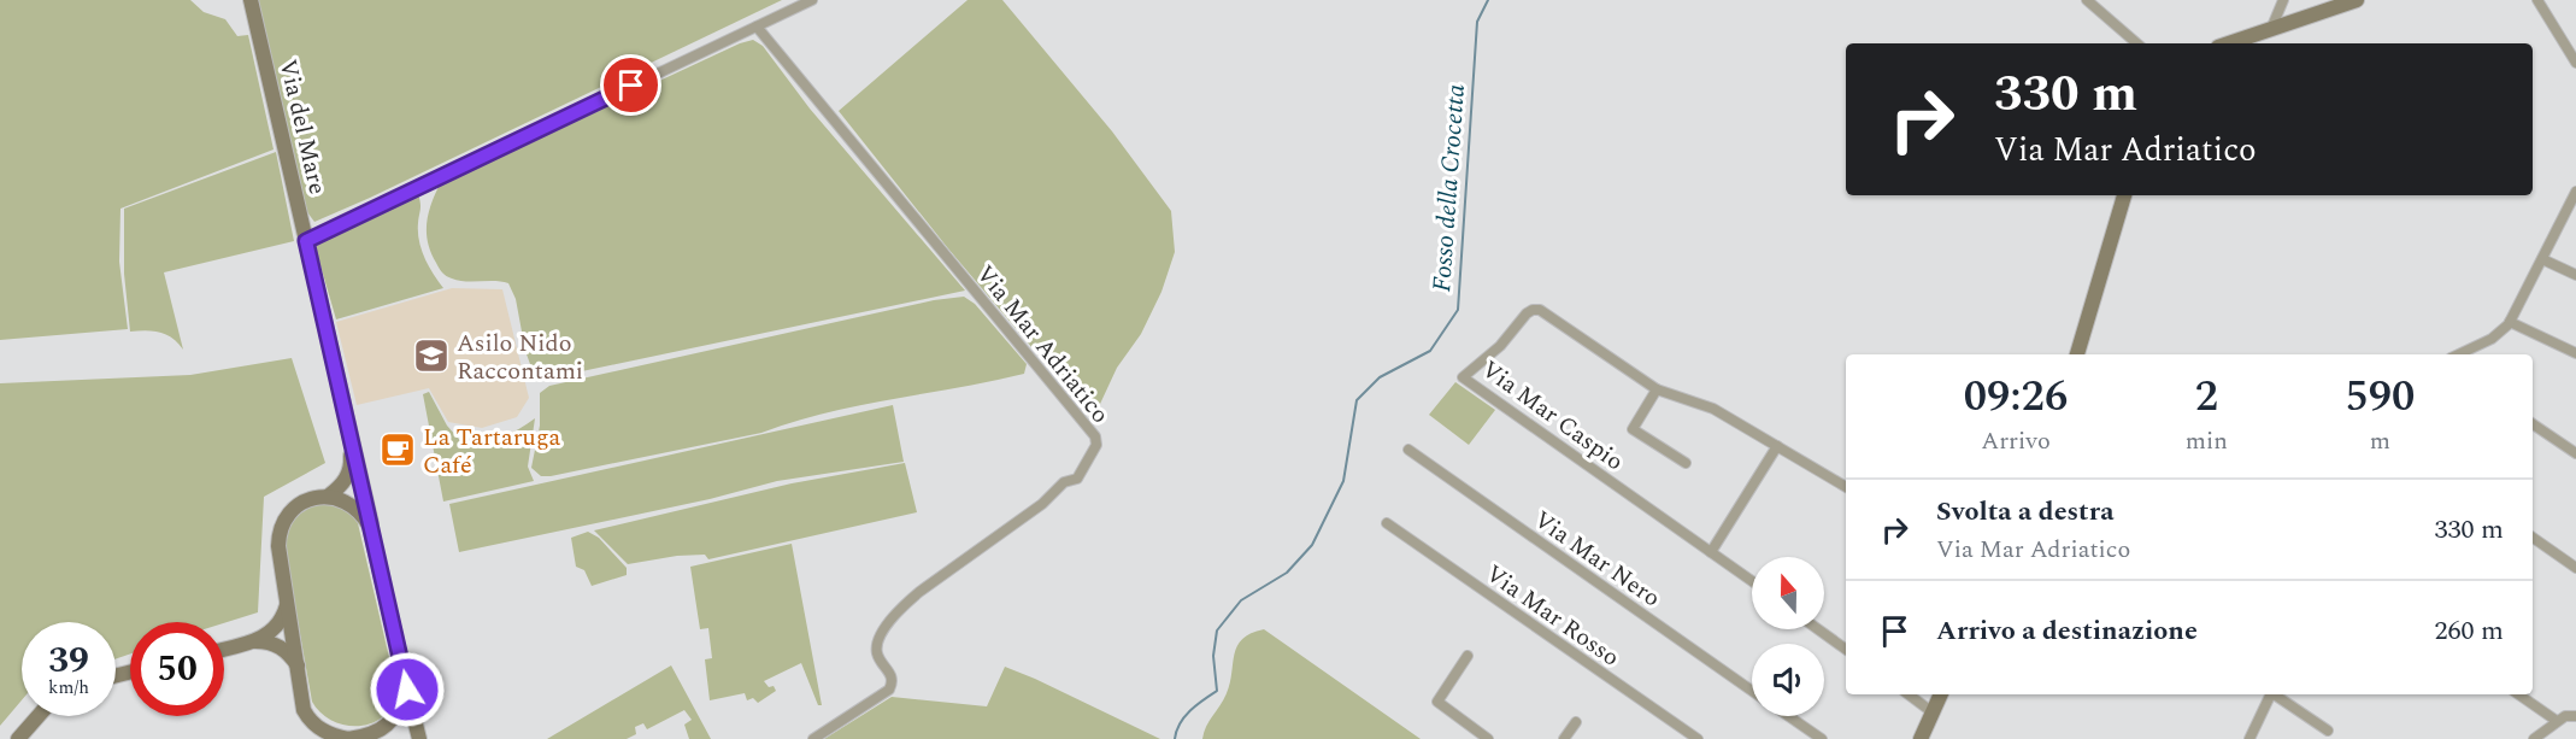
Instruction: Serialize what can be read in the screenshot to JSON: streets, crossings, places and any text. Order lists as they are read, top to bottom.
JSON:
{
  "streets": {
    "main road": ["Via del Mare"],
    "street": [
      "Via Mar Adriatico",
      "Via Mar Caspio",
      "Via Mar Nero",
      "Via Mar Rosso"
    ]
  },
  "water": ["Fosso della Crocetta"],
  "places": {
    "school or university": ["Asilo Nido Raccontami"],
    "cafe": ["La Tartaruga Café"]
  },
  "north": "top",
  "page": {
    "turn": ["330 m", "Via Mar Adriatico"],
    "eta": [
      "09:26",
      "Arrivo",
      "2",
      "min",
      "590",
      "m"
    ],
    "list": [
      {
        "name": "Svolta a destra",
        "note": "Via Mar Adriatico",
        "value": "330 m"
      },
      {
        "name": "Arrivo a destinazione",
        "value": "260 m"
      }
    ],
    "speed": "39 km/h",
    "limit": "50"
  }
}
